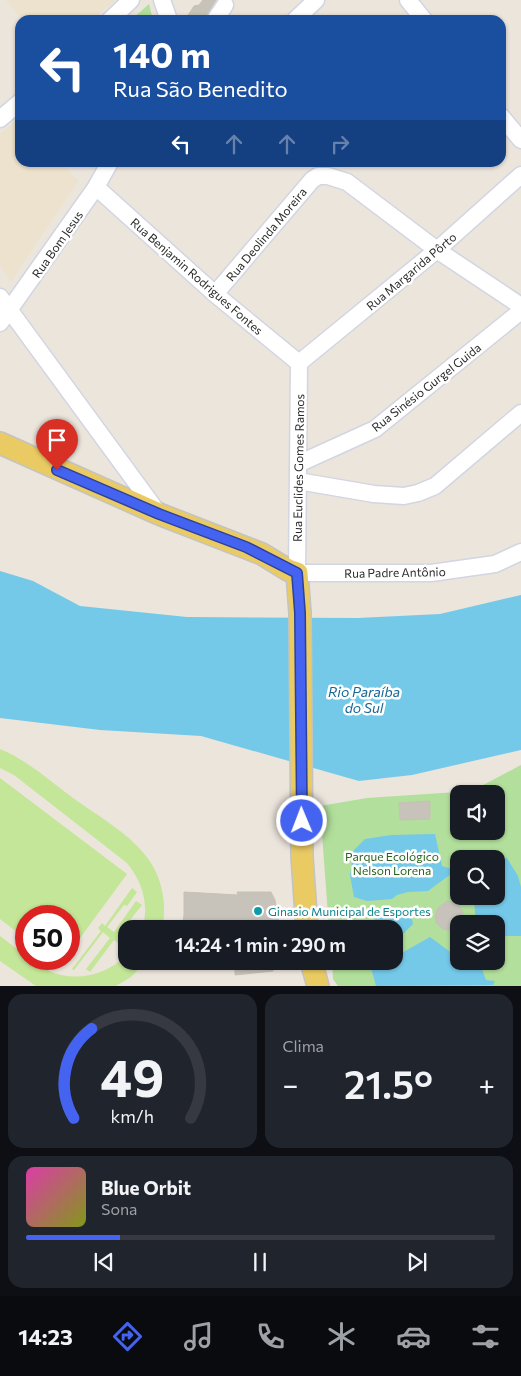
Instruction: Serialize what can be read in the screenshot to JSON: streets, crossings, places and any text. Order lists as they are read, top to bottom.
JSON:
{
  "streets": {
    "street": [
      "Rua Deolinda Moreira",
      "Rua Bom Jesus",
      "Rua Margarida Pôrto",
      "Rua Benjamin Rodrigues Fontes",
      "Rua Sinésio Gurgel Guida",
      "Rua Euclides Gomes Ramos",
      "Rua Padre Antônio"
    ]
  },
  "crossings": [
    ["Rua Deolinda Moreira", "Rua Margarida Pôrto"],
    ["Rua Deolinda Moreira", "Rua Benjamin Rodrigues Fontes"],
    ["Rua Bom Jesus", "Rua Benjamin Rodrigues Fontes"],
    ["Rua Margarida Pôrto", "Rua Benjamin Rodrigues Fontes"],
    ["Rua Margarida Pôrto", "Rua Euclides Gomes Ramos"],
    ["Rua Benjamin Rodrigues Fontes", "Rua Euclides Gomes Ramos"],
    ["Rua Sinésio Gurgel Guida", "Rua Euclides Gomes Ramos"],
    ["Rua Euclides Gomes Ramos", "Rua Padre Antônio"]
  ],
  "water": ["Rio Paraíba do Sul"],
  "parks": ["Parque Ecológico Nelson Lorena"],
  "places": ["Ginasio Municipal de Esportes"],
  "page": {
    "turn": ["140 m", "Rua São Benedito"],
    "limit": "50",
    "trip": "14:24 · 1 min · 290 m",
    "tile": "Clima",
    "heat": ["−", "21.5°", "+"],
    "song": ["Blue Orbit", "Sona"],
    "tabs": "14:23",
    "gauge": ["49", "km/h"]
  }
}
